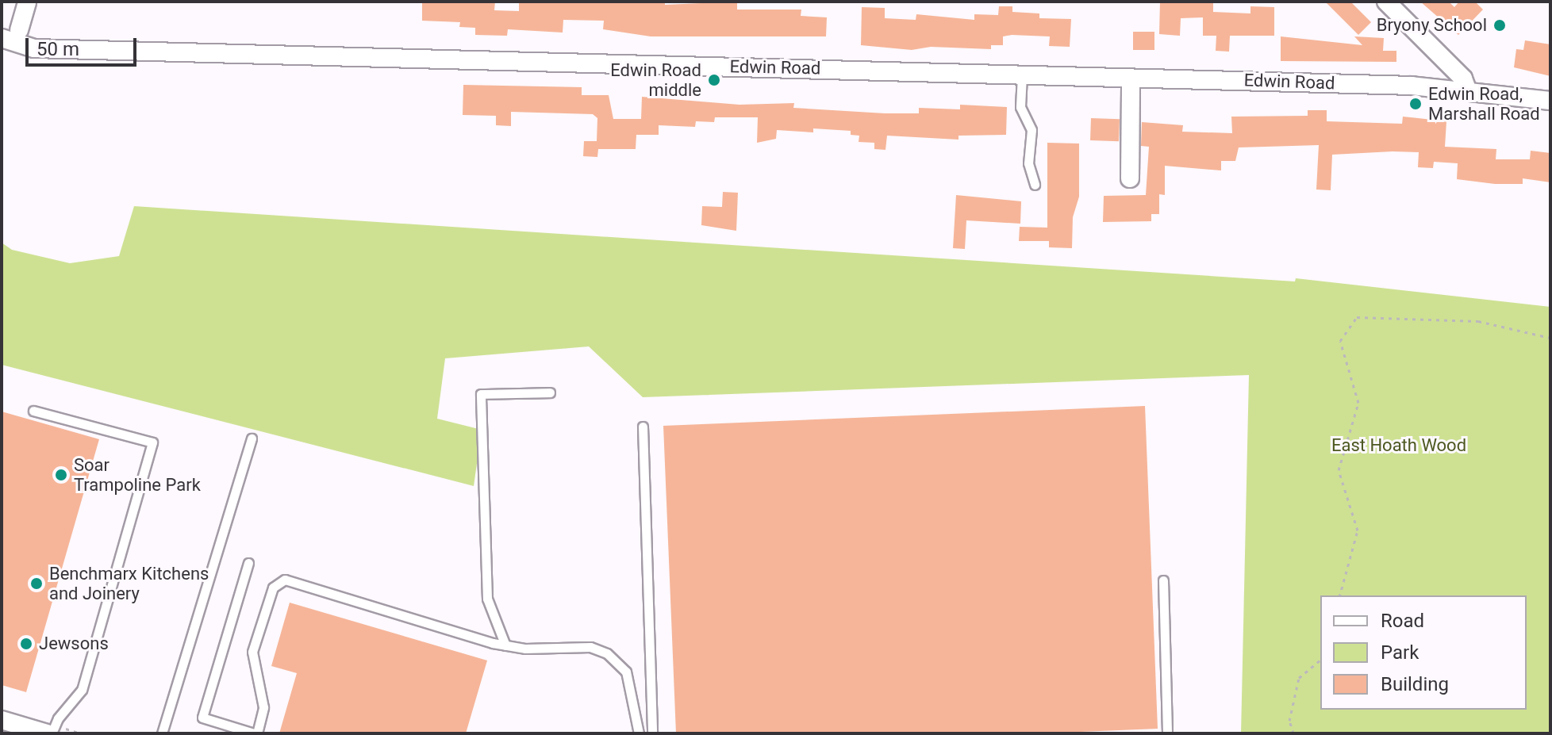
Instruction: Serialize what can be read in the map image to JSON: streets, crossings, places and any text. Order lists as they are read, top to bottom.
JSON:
{
  "streets": {
    "street": ["Edwin Road"]
  },
  "parks": ["East Hoath Wood"],
  "places": [
    "Bryony School",
    "Edwin Road middle",
    "Edwin Road, Marshall Road",
    "Soar Trampoline Park",
    "Benchmarx Kitchens and Joinery",
    "Jewsons"
  ],
  "legend": ["Road", "Park", "Building"],
  "scale_bar": "50 m"
}
